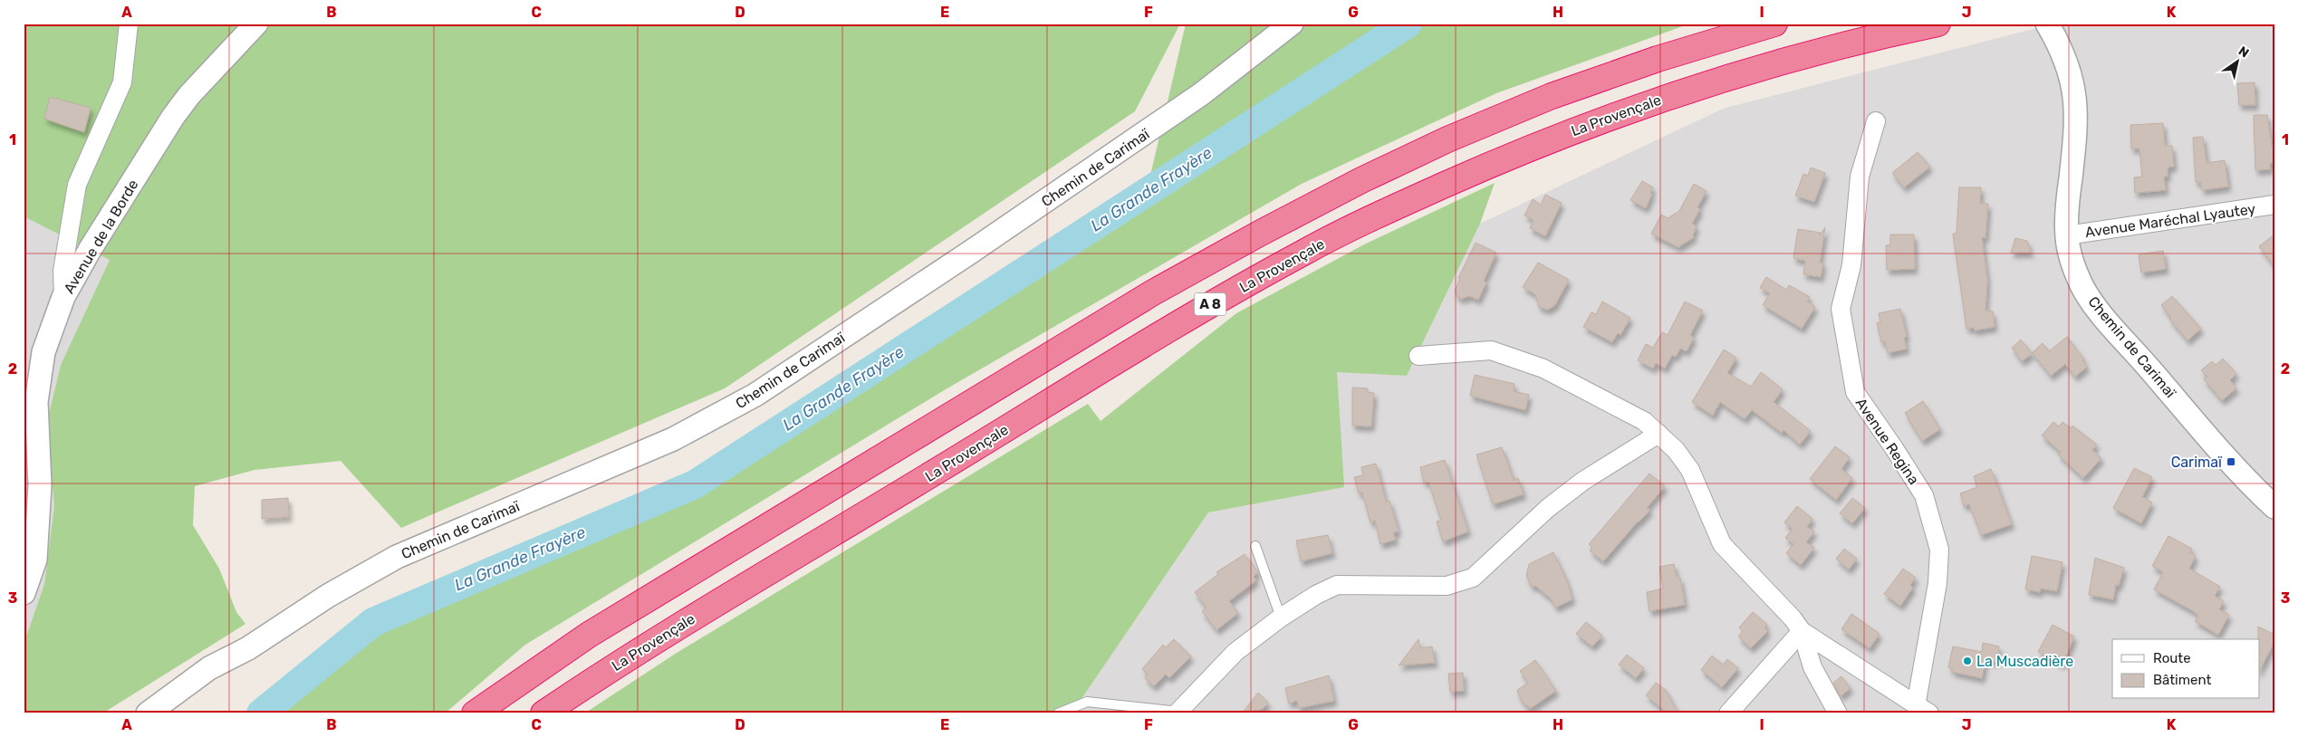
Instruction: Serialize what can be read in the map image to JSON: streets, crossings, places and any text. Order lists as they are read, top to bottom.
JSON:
{
  "streets": {
    "highway": ["La Provençale", "A 8"],
    "street": [
      "Chemin de Carimaï",
      "Avenue Maréchal Lyautey",
      "Avenue de la Borde",
      "Avenue Regina"
    ]
  },
  "crossings": [
    ["Chemin de Carimaï", "Avenue Maréchal Lyautey"]
  ],
  "water": ["La Grande Frayère"],
  "places": {
    "transit": ["Carimaï"],
    "other": ["La Muscadière"]
  },
  "legend": ["Route", "Bâtiment"],
  "north": "top right",
  "grid": {
    "columns": [
      "A",
      "B",
      "C",
      "D",
      "E",
      "F",
      "G",
      "H",
      "I",
      "J",
      "K"
    ],
    "rows": ["1", "2", "3"]
  }
}
